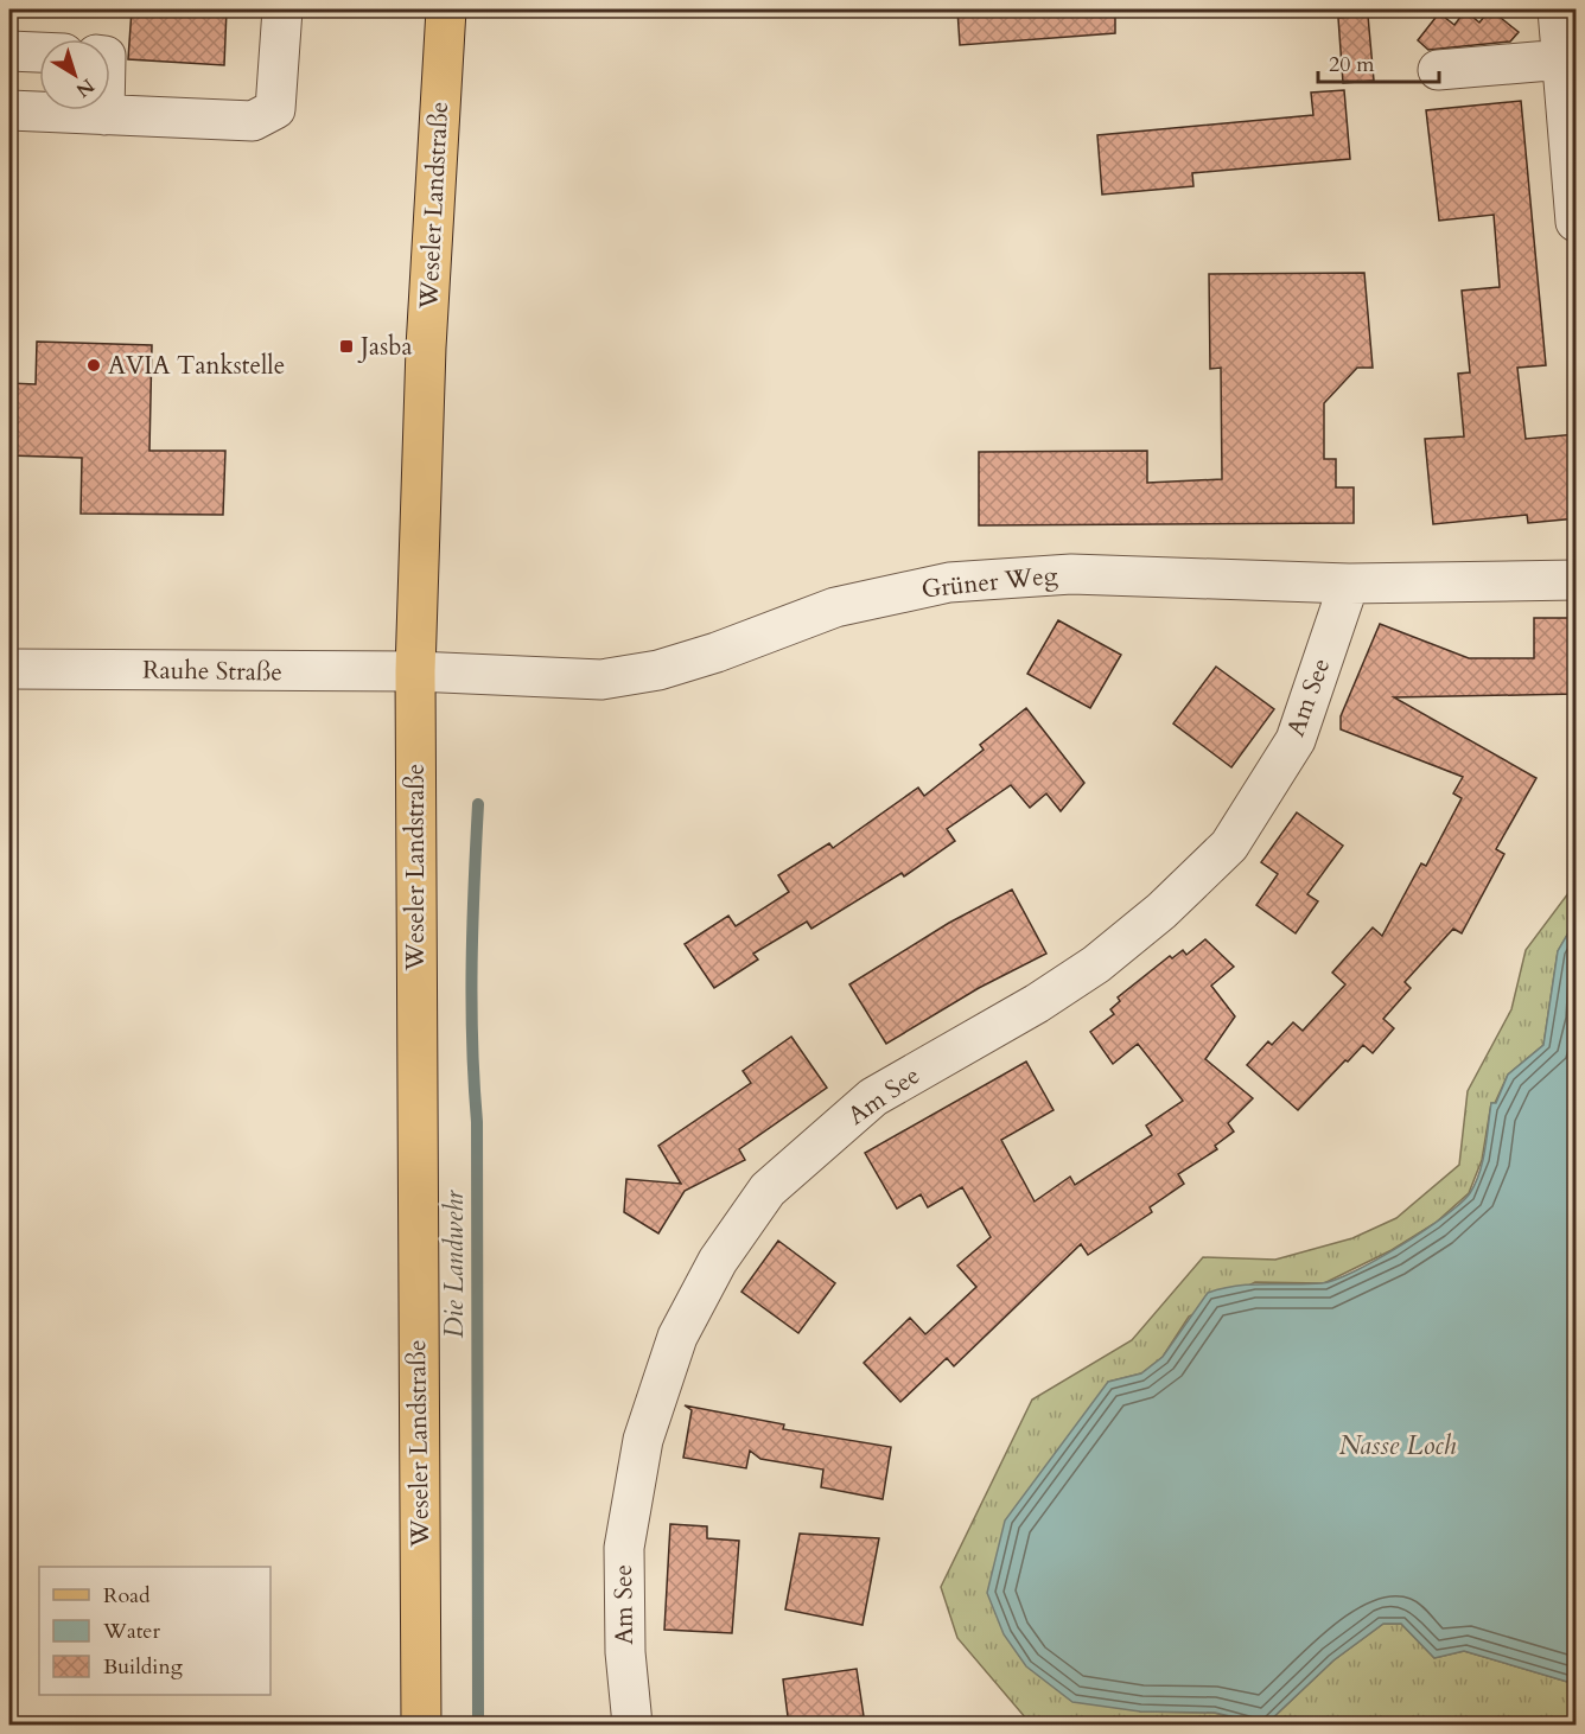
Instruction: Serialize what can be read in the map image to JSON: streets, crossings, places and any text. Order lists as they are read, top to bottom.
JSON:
{
  "streets": {
    "main road": ["Weseler Landstraße"],
    "street": ["Grüner Weg", "Rauhe Straße", "Am See"]
  },
  "crossings": [
    ["Weseler Landstraße", "Grüner Weg"],
    ["Weseler Landstraße", "Rauhe Straße"],
    ["Grüner Weg", "Rauhe Straße"],
    ["Grüner Weg", "Am See"]
  ],
  "water": ["Die Landwehr", "Nasse Loch"],
  "places": {
    "transit": ["Jasba"],
    "other": ["AVIA Tankstelle"]
  },
  "legend": ["Road", "Water", "Building"],
  "scale_bar": "20 m",
  "north": "bottom right"
}
